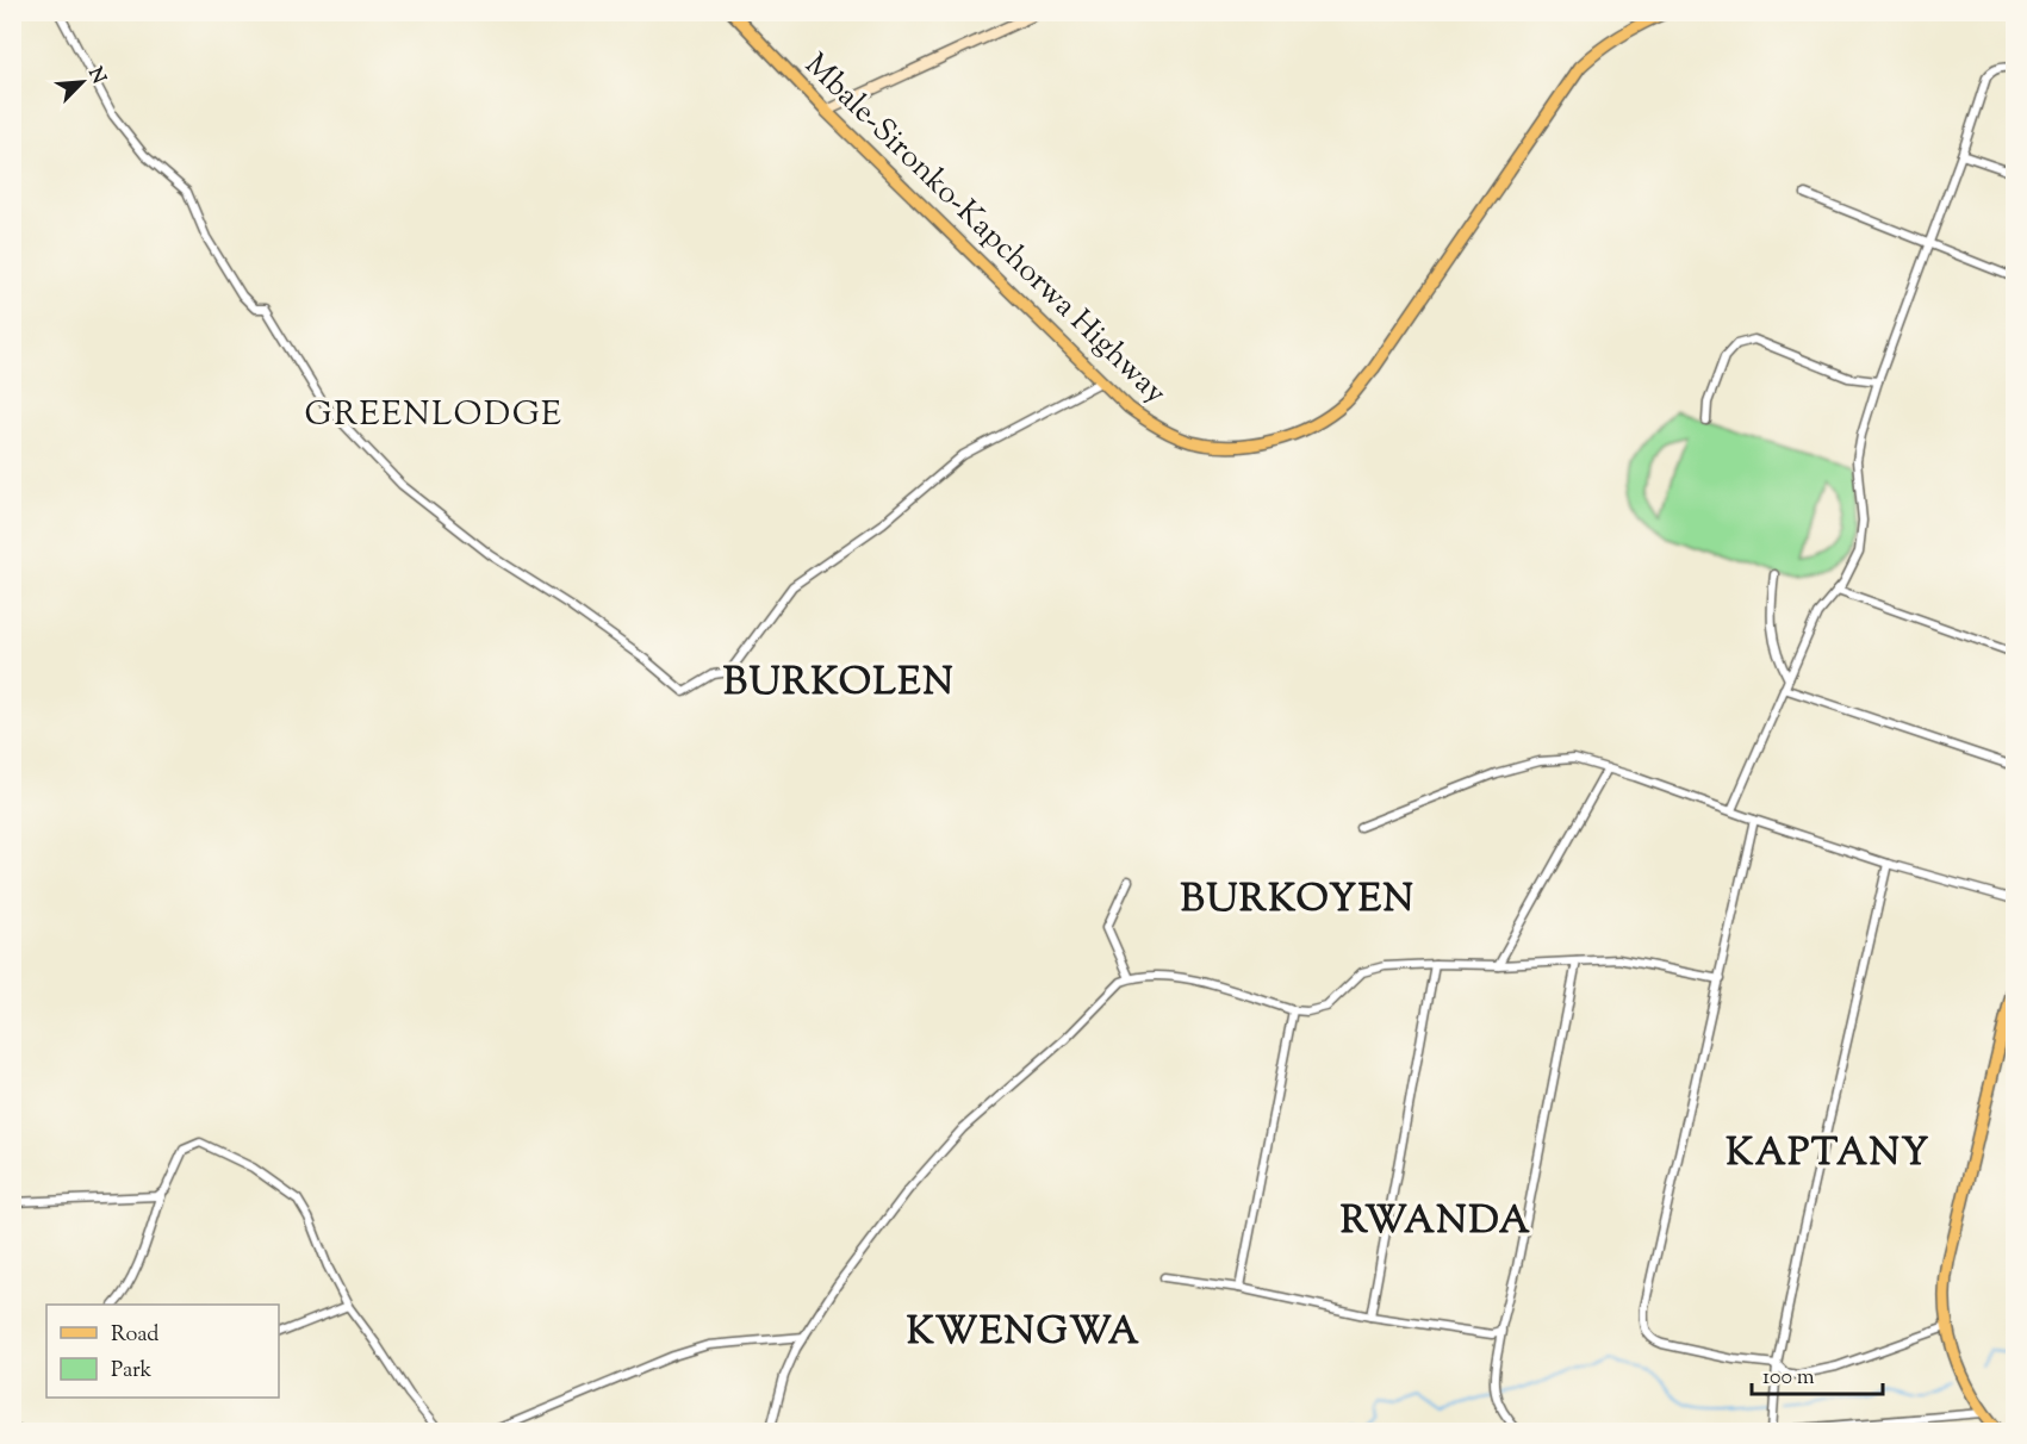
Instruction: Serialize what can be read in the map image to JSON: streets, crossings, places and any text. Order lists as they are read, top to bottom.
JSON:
{
  "streets": {
    "main road": ["Mbale-Sironko-Kapchorwa Highway"]
  },
  "districts": [
    "GREENLODGE",
    "BURKOLEN",
    "BURKOYEN",
    "KAPTANY",
    "RWANDA",
    "KWENGWA"
  ],
  "legend": ["Road", "Park"],
  "scale_bar": "100 m",
  "north": "top right"
}
